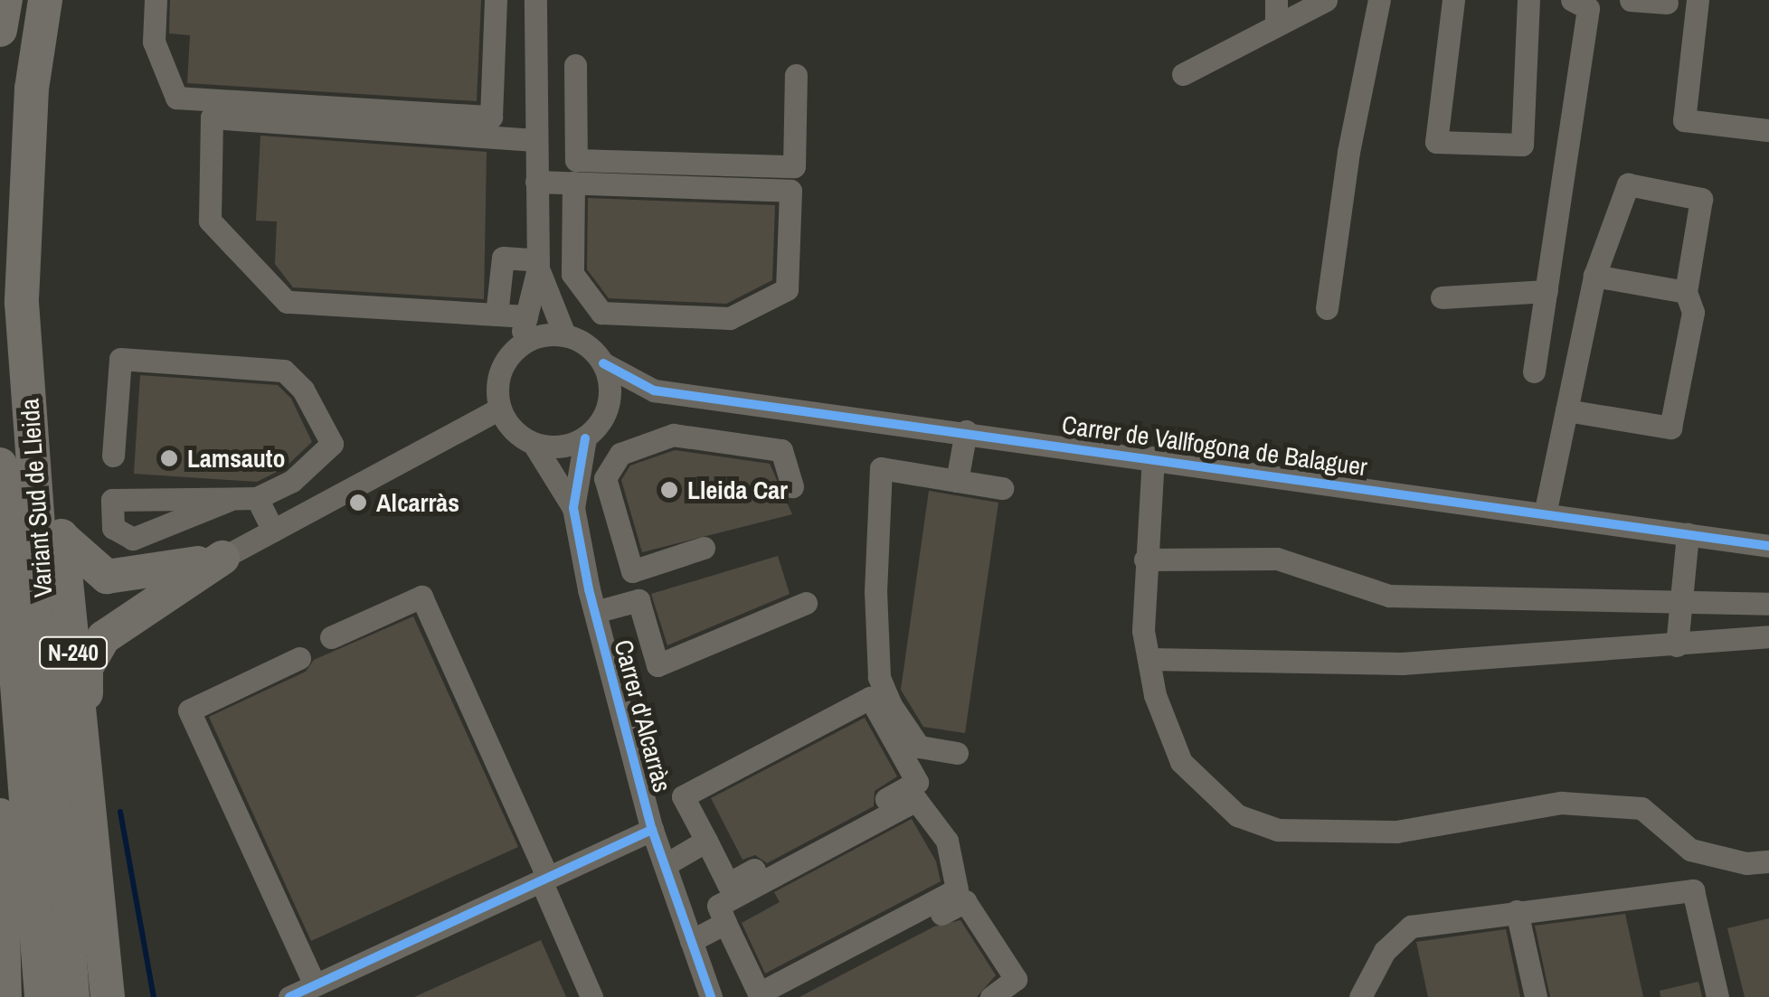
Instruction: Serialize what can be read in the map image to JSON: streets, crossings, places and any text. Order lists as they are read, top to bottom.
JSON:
{
  "streets": {
    "highway": ["Variant Sud de Lleida", "N-240"],
    "street": ["Carrer de Vallfogona de Balaguer", "Carrer d'Alcarràs"]
  },
  "crossings": [
    ["Variant Sud de Lleida", "N-240"]
  ],
  "places": ["Lamsauto", "Lleida Car", "Alcarràs"]
}
